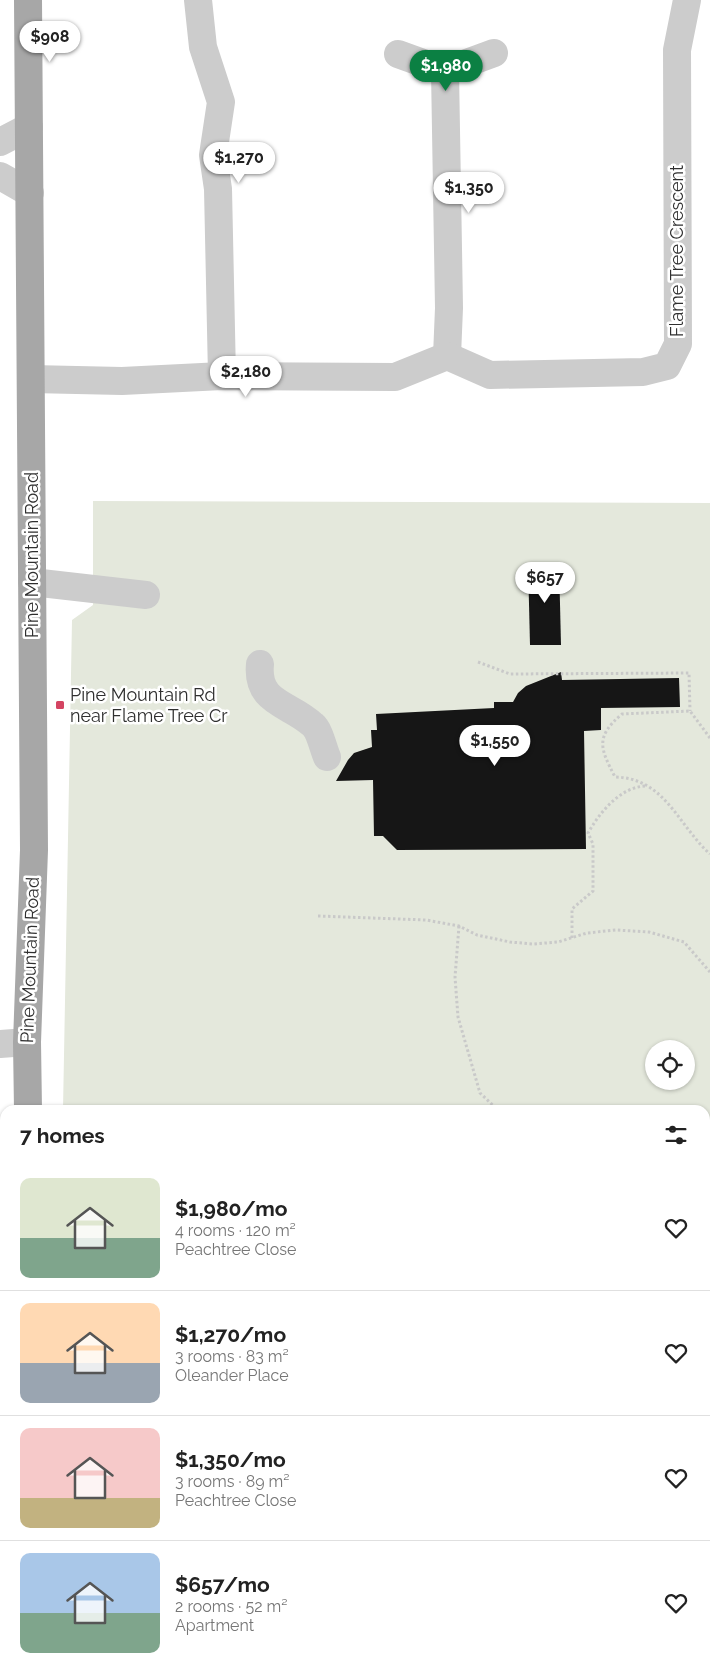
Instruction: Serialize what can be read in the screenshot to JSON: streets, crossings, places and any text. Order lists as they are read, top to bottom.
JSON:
{
  "streets": {
    "main road": ["Pine Mountain Road"],
    "street": ["Flame Tree Crescent"]
  },
  "places": {
    "transit": ["Pine Mountain Rd near Flame Tree Cr"]
  },
  "page": {
    "price": [
      "$908",
      "$1,980",
      "$1,270",
      "$1,350",
      "$2,180",
      "$657",
      "$1,550"
    ],
    "heading": "7 homes",
    "list": [
      {
        "name": "$1,980/mo",
        "note": "4 rooms · 120 m² · Peachtree Close"
      },
      {
        "name": "$1,270/mo",
        "note": "3 rooms · 83 m² · Oleander Place"
      },
      {
        "name": "$1,350/mo",
        "note": "3 rooms · 89 m² · Peachtree Close"
      },
      {
        "name": "$657/mo",
        "note": "2 rooms · 52 m² · Apartment"
      }
    ]
  }
}
